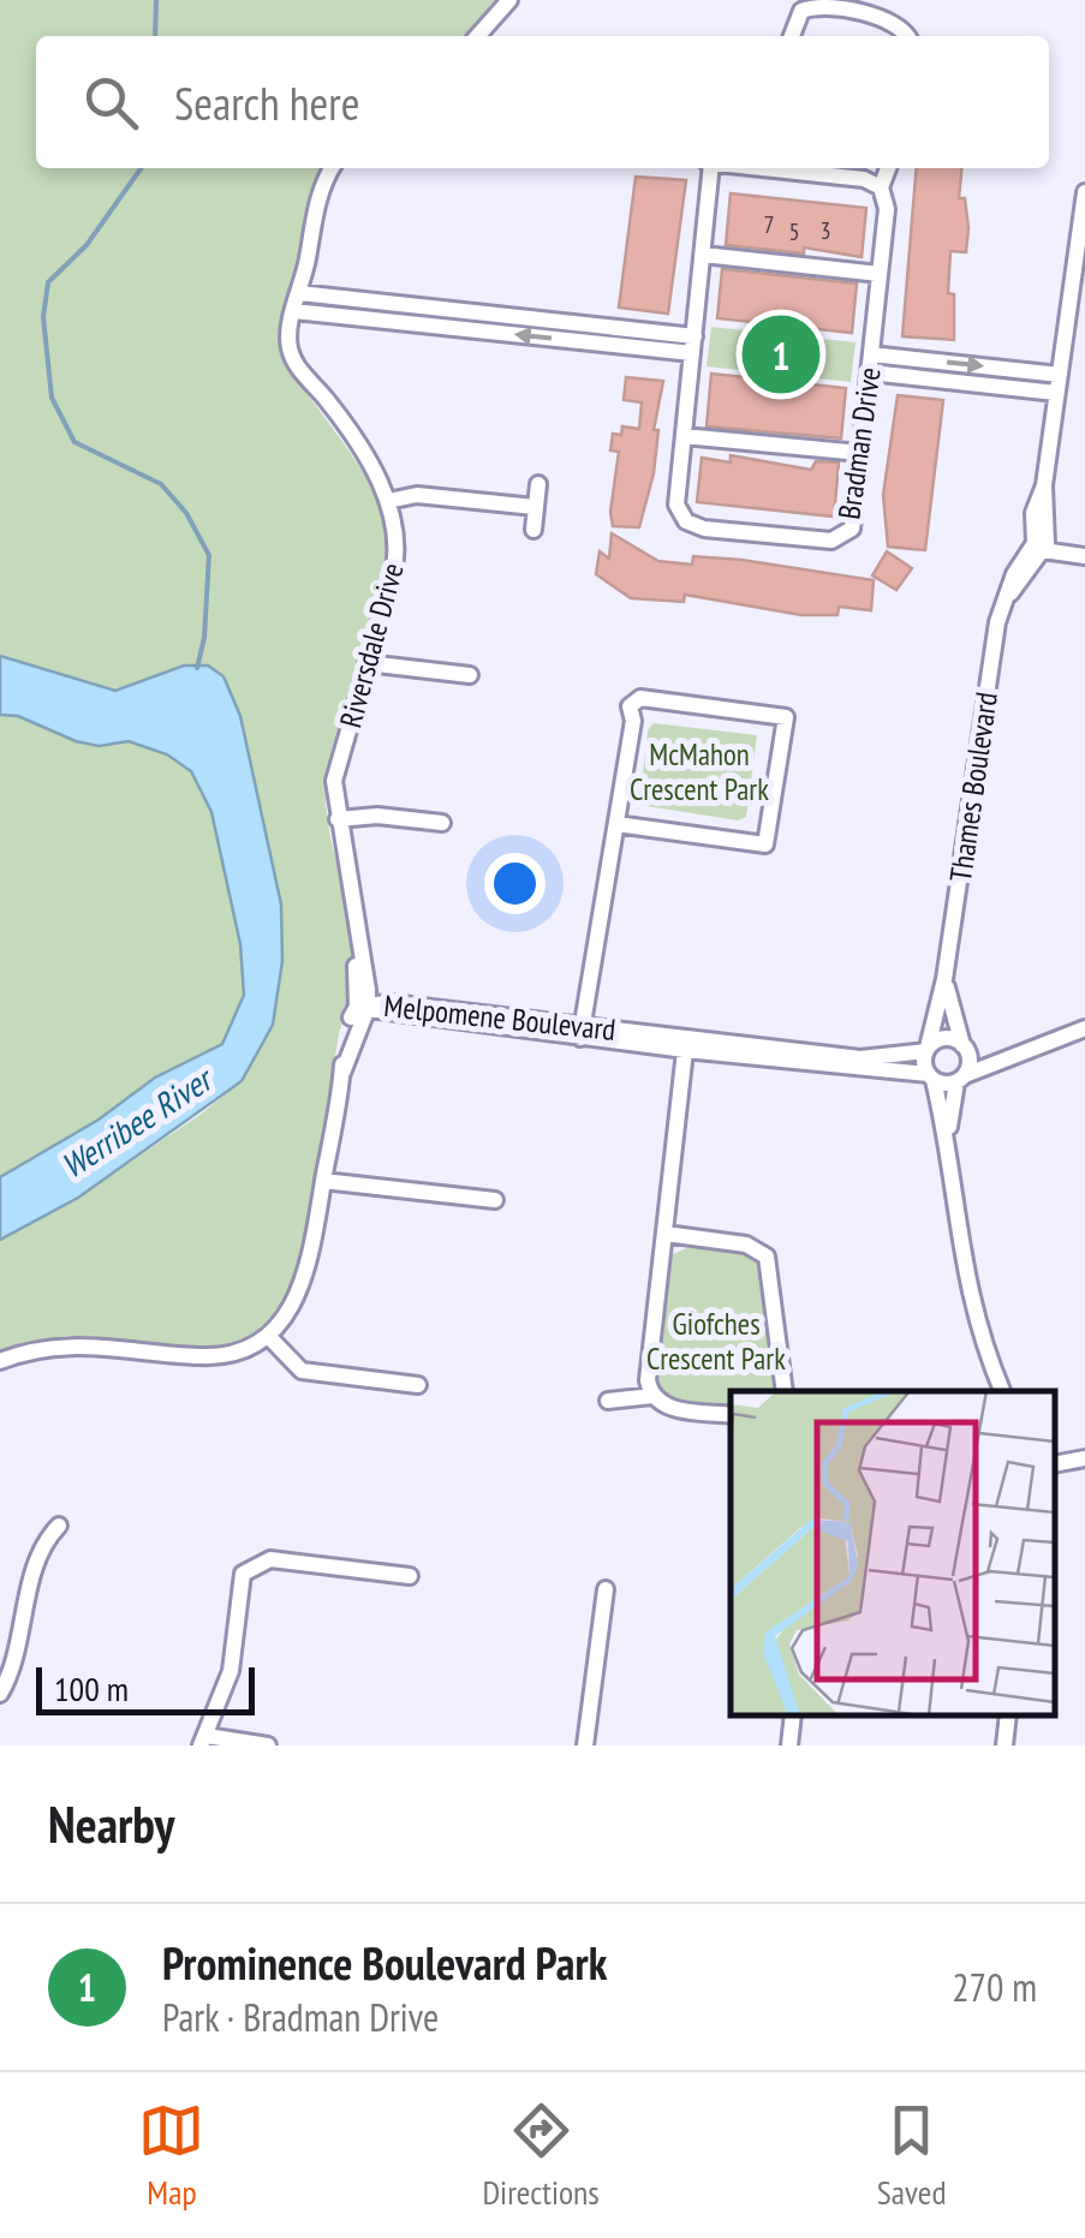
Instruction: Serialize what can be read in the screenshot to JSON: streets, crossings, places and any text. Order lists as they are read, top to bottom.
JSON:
{
  "streets": {
    "street": [
      "Bradman Drive",
      "Riversdale Drive",
      "Thames Boulevard",
      "Melpomene Boulevard"
    ]
  },
  "crossings": [
    ["Riversdale Drive", "Melpomene Boulevard"],
    ["Thames Boulevard", "Melpomene Boulevard"]
  ],
  "water": ["Werribee River"],
  "parks": ["McMahon Crescent Park", "Giofches Crescent Park"],
  "house_numbers": ["7", "3", "5"],
  "scale_bar": "100 m",
  "page": {
    "search": "Search here",
    "pins": "1",
    "scale": "100 m",
    "heading": "Nearby",
    "list": [
      {
        "mark": "1",
        "name": "Prominence Boulevard Park",
        "note": "Park · Bradman Drive",
        "value": "270 m"
      }
    ],
    "nav": ["Map", "Directions", "Saved"]
  }
}
